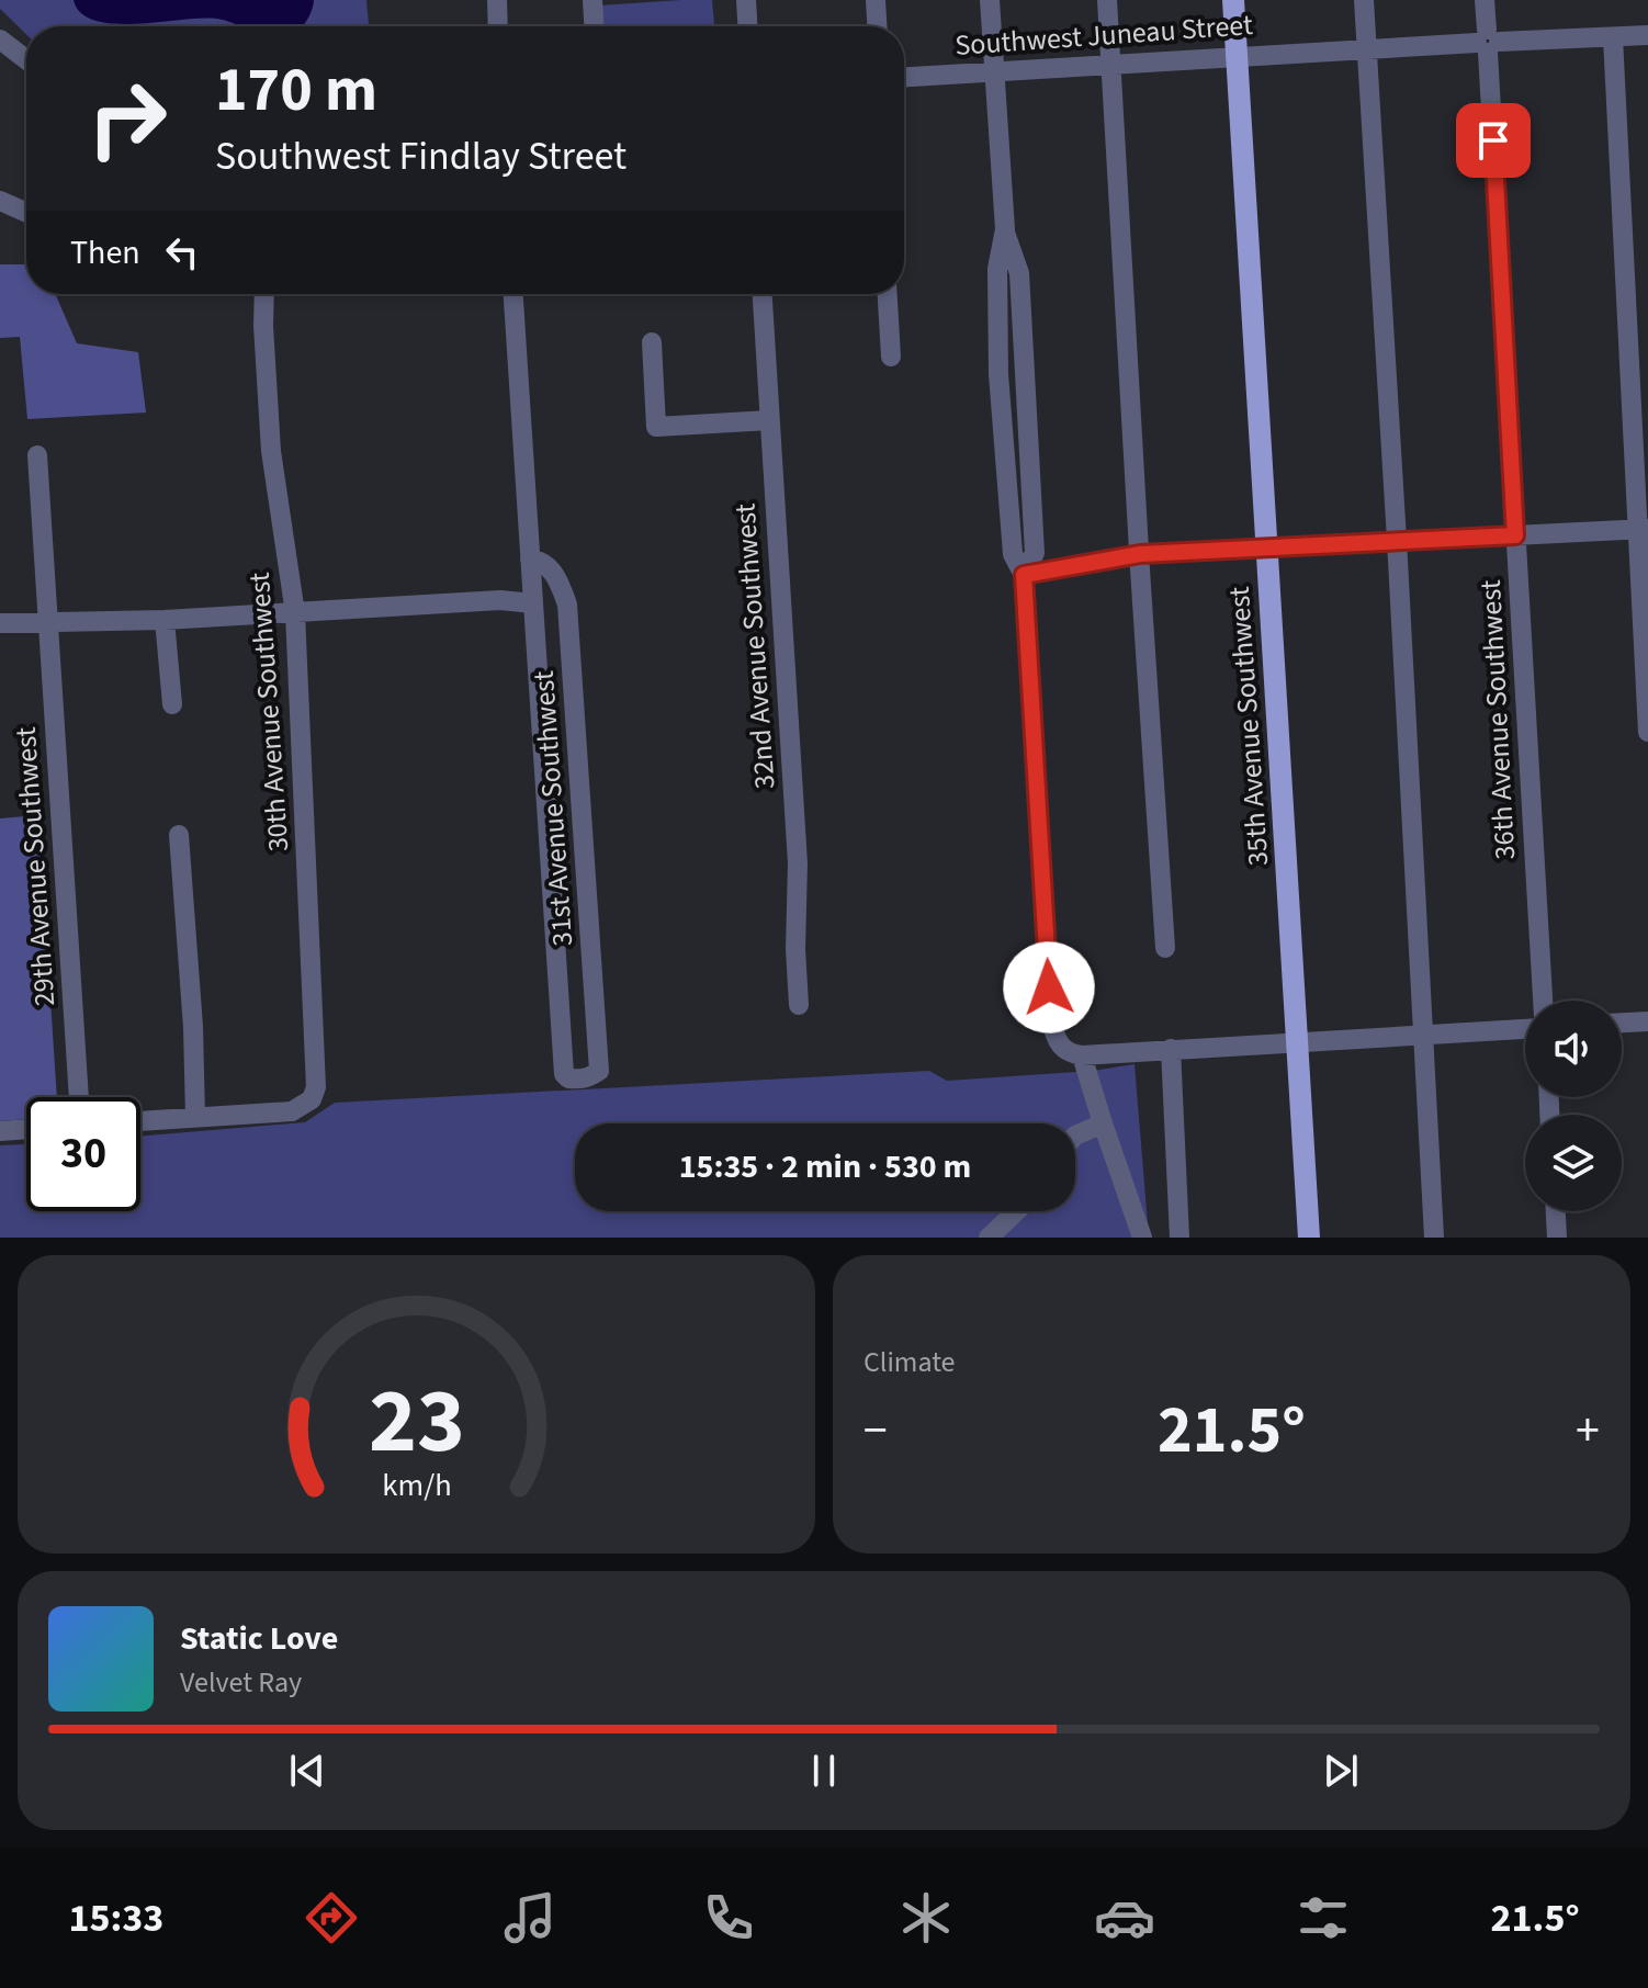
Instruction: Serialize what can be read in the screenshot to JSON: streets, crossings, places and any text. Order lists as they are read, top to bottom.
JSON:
{
  "streets": {
    "main road": ["35th Avenue Southwest"],
    "street": [
      "Southwest Juneau Street",
      "32nd Avenue Southwest",
      "30th Avenue Southwest",
      "36th Avenue Southwest",
      "31st Avenue Southwest",
      "29th Avenue Southwest"
    ]
  },
  "crossings": [
    ["Southwest Juneau Street", "36th Avenue Southwest"],
    ["Southwest Juneau Street", "35th Avenue Southwest"]
  ],
  "page": {
    "turn": ["170 m", "Southwest Findlay Street"],
    "then": "Then",
    "limit": "30",
    "trip": "15:35 · 2 min · 530 m",
    "tile": "Climate",
    "heat": ["−", "21.5°", "+"],
    "song": ["Static Love", "Velvet Ray"],
    "tabs": ["15:33", "21.5°"],
    "gauge": ["23", "km/h"]
  }
}
